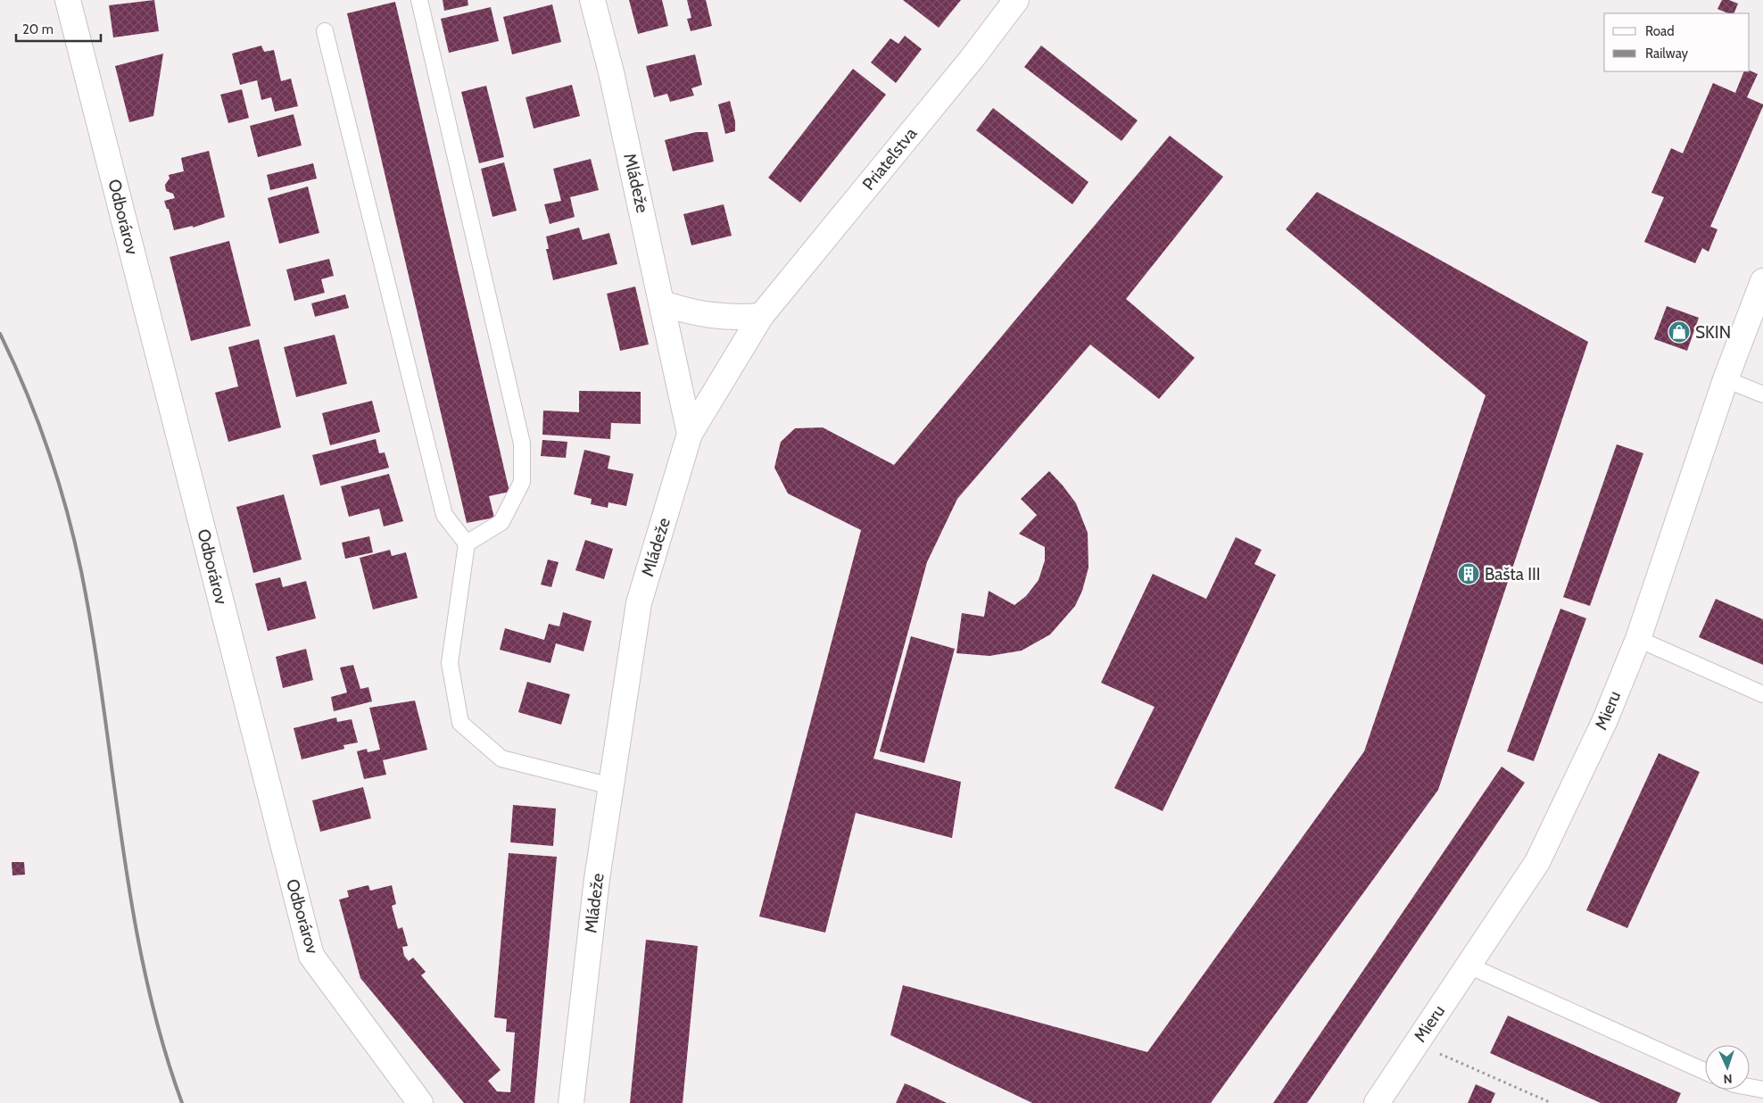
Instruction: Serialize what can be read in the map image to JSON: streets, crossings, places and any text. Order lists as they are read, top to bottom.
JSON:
{
  "streets": {
    "street": [
      "Priateľstva",
      "Mládeže",
      "Odborárov",
      "Mieru"
    ]
  },
  "crossings": [
    ["Priateľstva", "Mládeže"]
  ],
  "places": {
    "shop": ["SKIN"],
    "building": ["Bašta III"]
  },
  "legend": ["Road", "Railway"],
  "scale_bar": "20 m",
  "north": "bottom"
}
